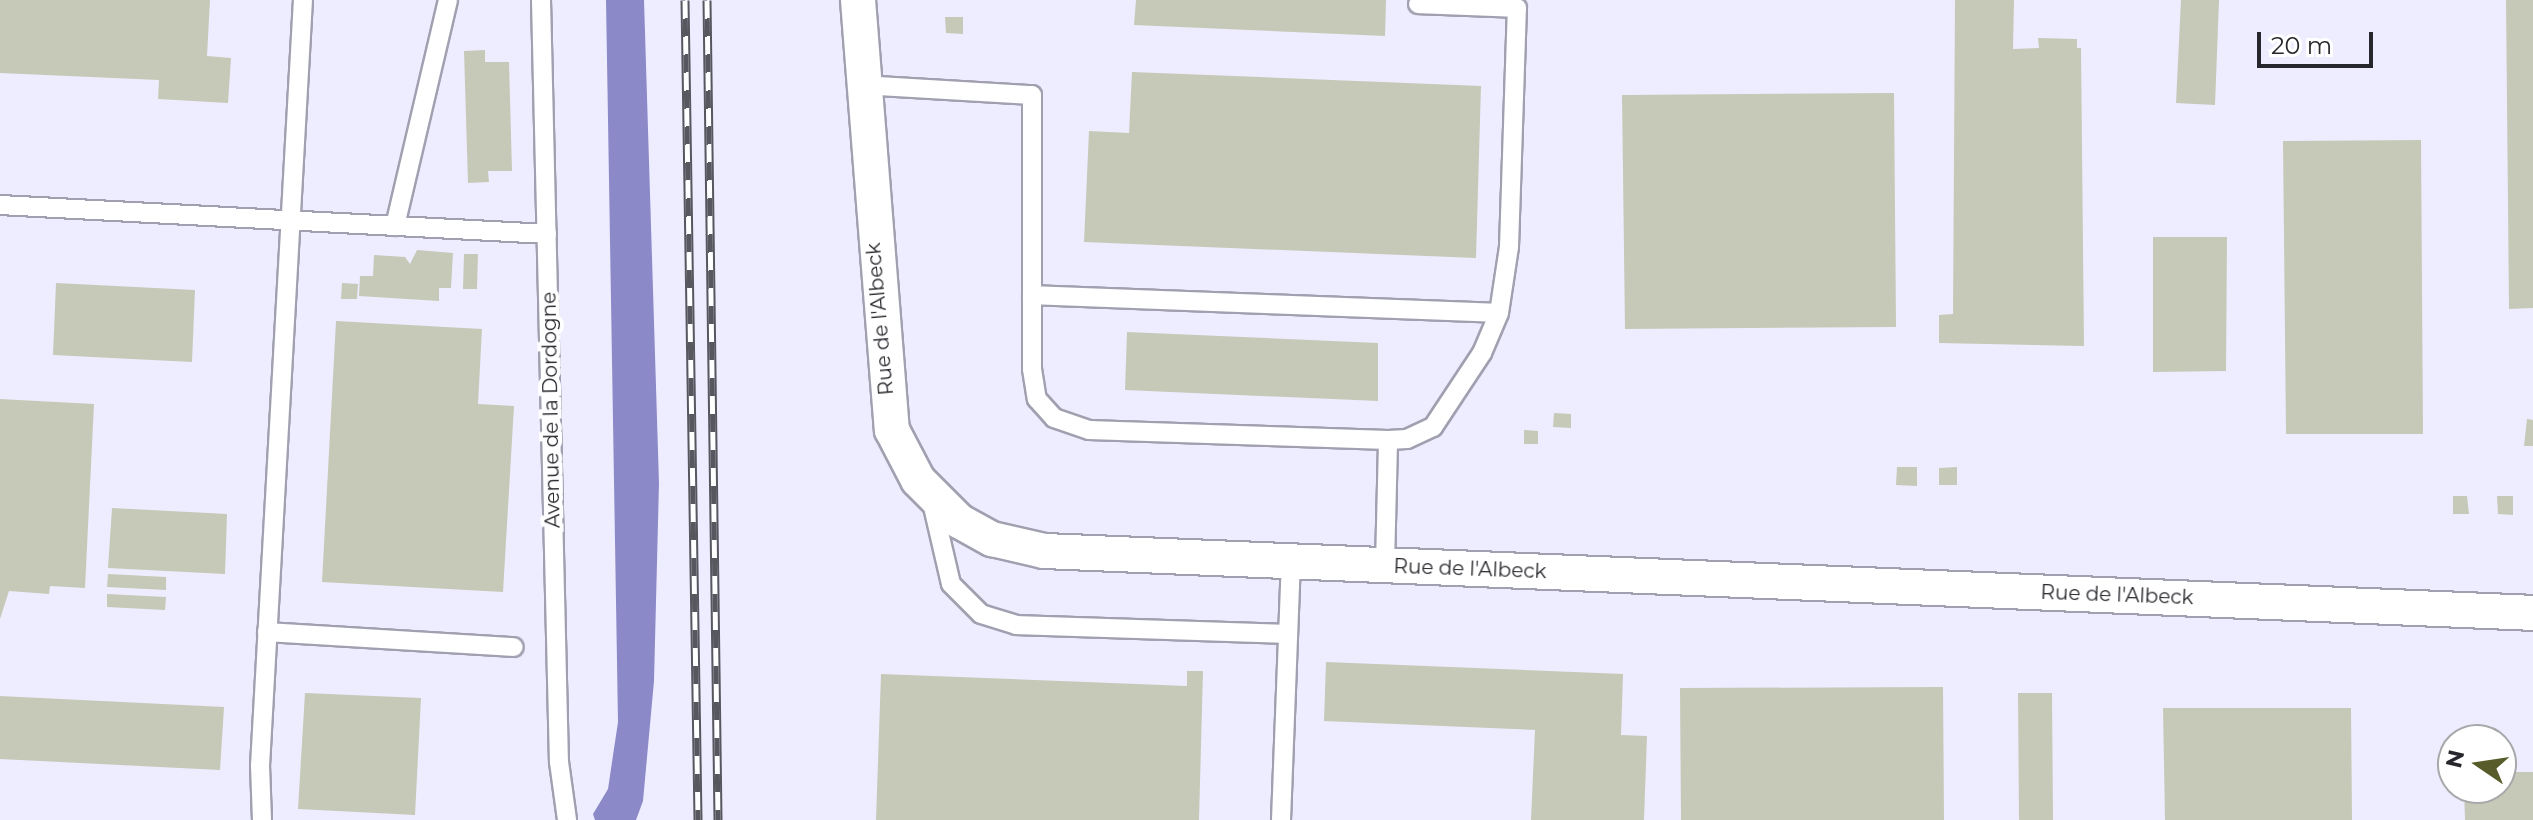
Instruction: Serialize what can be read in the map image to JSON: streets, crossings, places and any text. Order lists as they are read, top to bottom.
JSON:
{
  "streets": {
    "street": ["Rue de l'Albeck"],
    "lane": ["Avenue de la Dordogne"]
  },
  "scale_bar": "20 m",
  "north": "left"
}
